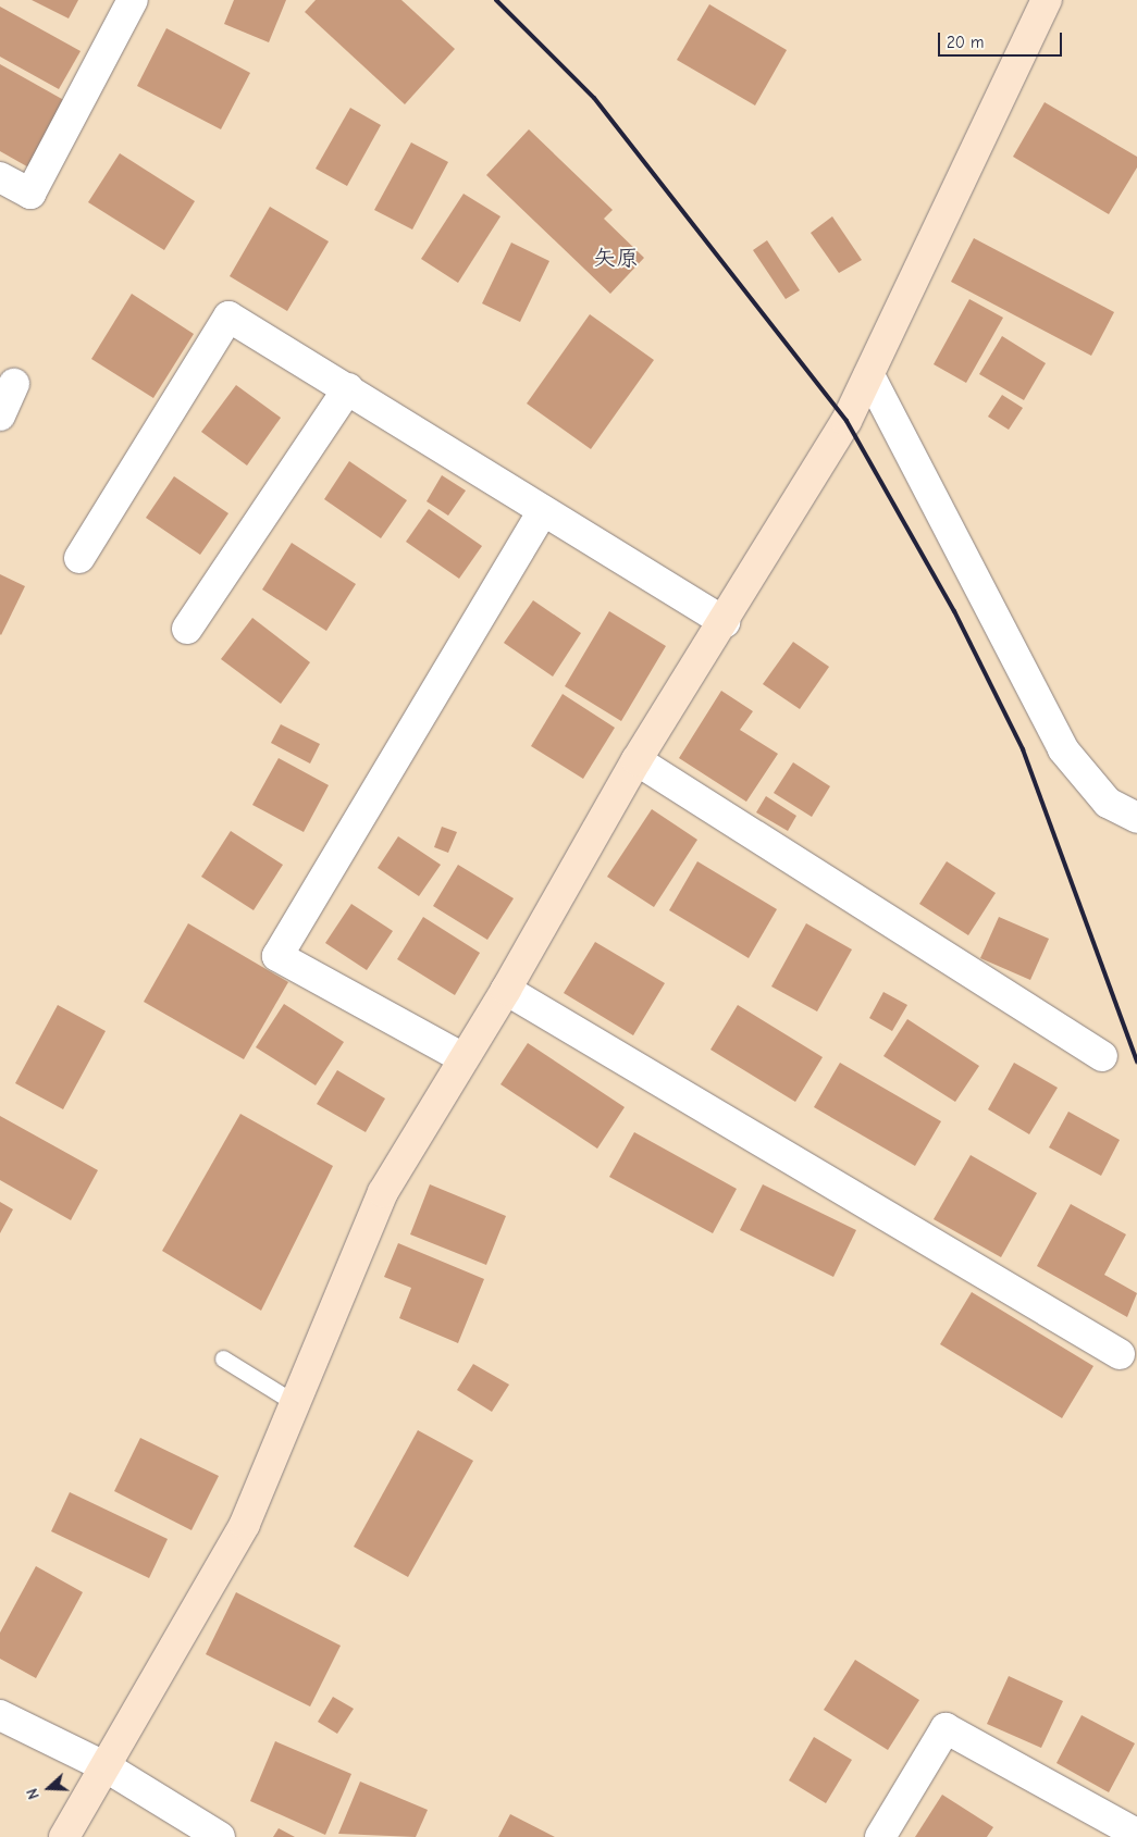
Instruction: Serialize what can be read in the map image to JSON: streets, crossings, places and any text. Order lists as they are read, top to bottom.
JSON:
{
  "districts": ["矢原"],
  "scale_bar": "20 m",
  "north": "left"
}
